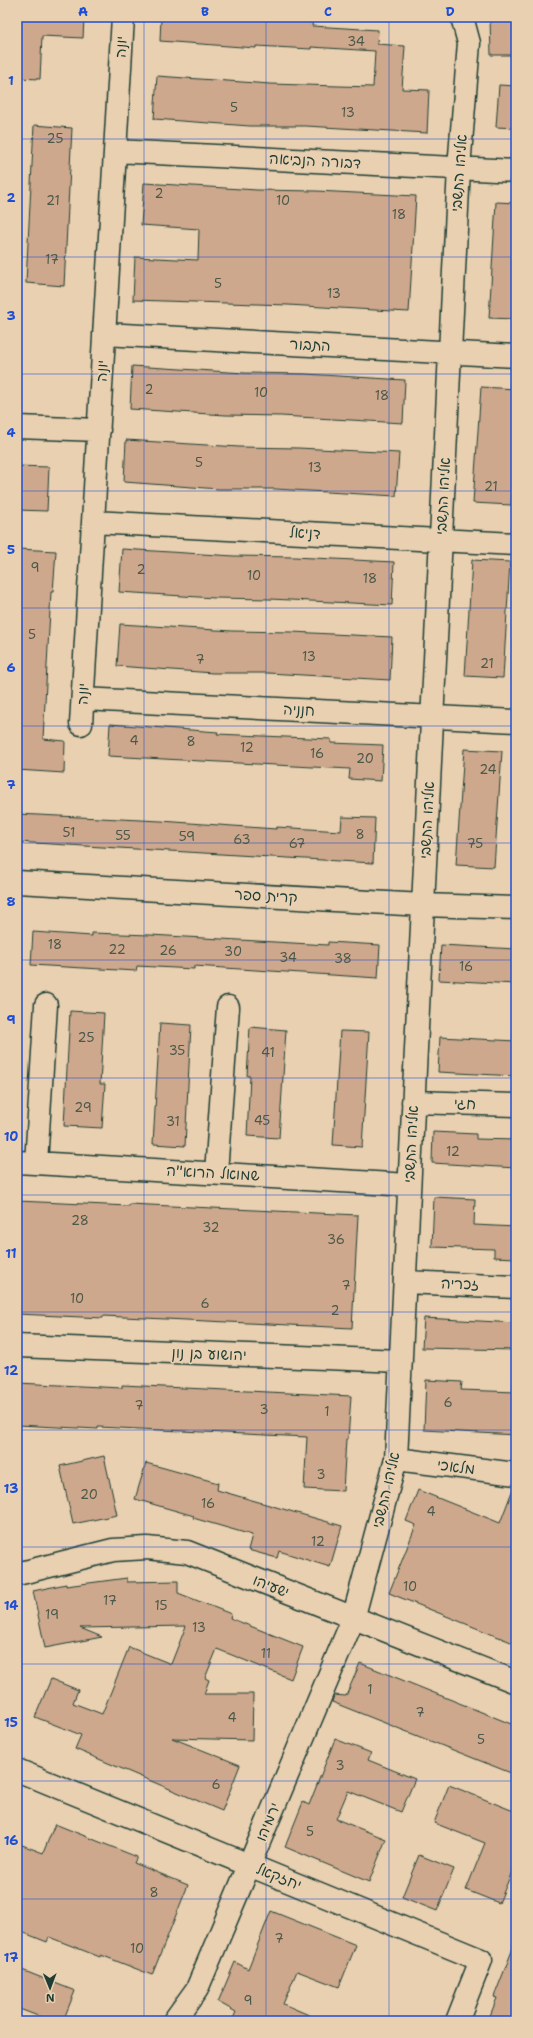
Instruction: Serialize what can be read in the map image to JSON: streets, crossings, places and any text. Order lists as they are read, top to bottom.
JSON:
{
  "streets": {
    "street": [
      "יונה",
      "דבורה הנביאה",
      "אליהו התשבי",
      "התבור",
      "דניאל",
      "חנניה",
      "קרית ספר",
      "חגי",
      "שמואל הרוא\"ה",
      "זכריה",
      "יהושוע בן נון",
      "מלאכי",
      "ישעיהו",
      "ירמיהו",
      "יחזקאל"
    ]
  },
  "crossings": [
    ["יונה", "דבורה הנביאה"],
    ["יונה", "התבור"],
    ["יונה", "דניאל"],
    ["יונה", "חנניה"],
    ["דבורה הנביאה", "אליהו התשבי"],
    ["אליהו התשבי", "התבור"],
    ["אליהו התשבי", "דניאל"],
    ["אליהו התשבי", "חנניה"],
    ["אליהו התשבי", "קרית ספר"],
    ["אליהו התשבי", "חגי"],
    ["אליהו התשבי", "שמואל הרוא\"ה"],
    ["אליהו התשבי", "זכריה"],
    ["אליהו התשבי", "יהושוע בן נון"],
    ["אליהו התשבי", "מלאכי"],
    ["אליהו התשבי", "ישעיהו"],
    ["אליהו התשבי", "ירמיהו"],
    ["ישעיהו", "ירמיהו"],
    ["ירמיהו", "יחזקאל"]
  ],
  "house_numbers": [
    "34",
    "5",
    "13",
    "25",
    "2",
    "21",
    "10",
    "18",
    "17",
    "5",
    "13",
    "2",
    "10",
    "18",
    "5",
    "13",
    "21",
    "9",
    "2",
    "10",
    "18",
    "5",
    "13",
    "7",
    "21",
    "4",
    "8",
    "12",
    "16",
    "20",
    "24",
    "51",
    "8",
    "55",
    "59",
    "63",
    "67",
    "75",
    "18",
    "22",
    "26",
    "30",
    "34",
    "38",
    "16",
    "25",
    "35",
    "41",
    "29",
    "45",
    "31",
    "12",
    "28",
    "32",
    "36",
    "7",
    "10",
    "6",
    "2",
    "6",
    "7",
    "3",
    "1",
    "3",
    "20",
    "16",
    "4",
    "12",
    "10",
    "17",
    "15",
    "19",
    "13",
    "11",
    "1",
    "7",
    "4",
    "5",
    "3",
    "6",
    "5",
    "8",
    "7",
    "10",
    "9"
  ],
  "north": "bottom",
  "grid": {
    "columns": [
      "A",
      "B",
      "C",
      "D"
    ],
    "rows": [
      "1",
      "2",
      "3",
      "4",
      "5",
      "6",
      "7",
      "8",
      "9",
      "10",
      "11",
      "12",
      "13",
      "14",
      "15",
      "16",
      "17"
    ]
  }
}
